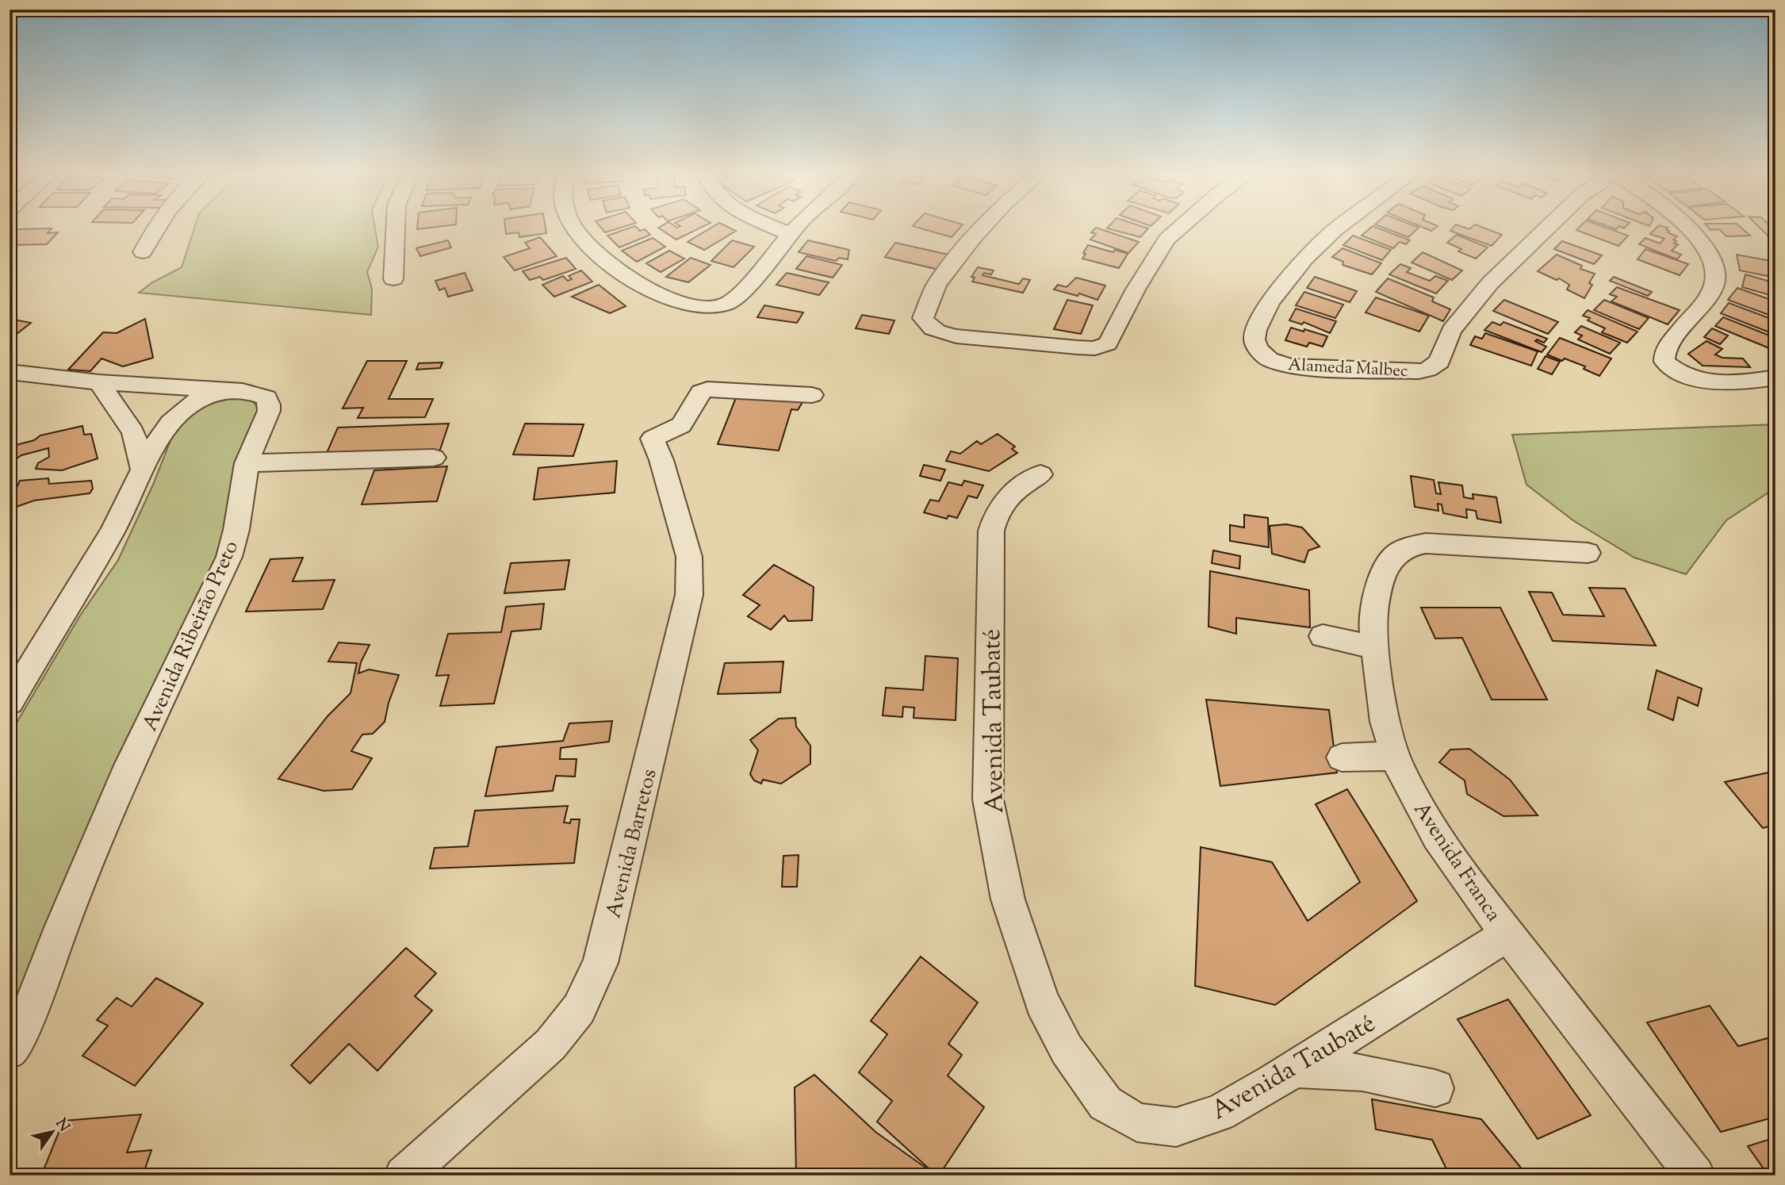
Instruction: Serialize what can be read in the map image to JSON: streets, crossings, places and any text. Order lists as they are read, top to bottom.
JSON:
{
  "streets": {
    "street": [
      "Alameda Malbec",
      "Avenida Ribeirão Preto",
      "Avenida Taubaté",
      "Avenida Barretos",
      "Avenida Franca"
    ]
  },
  "crossings": [
    ["Avenida Taubaté", "Avenida Franca"]
  ],
  "north": "top right"
}
